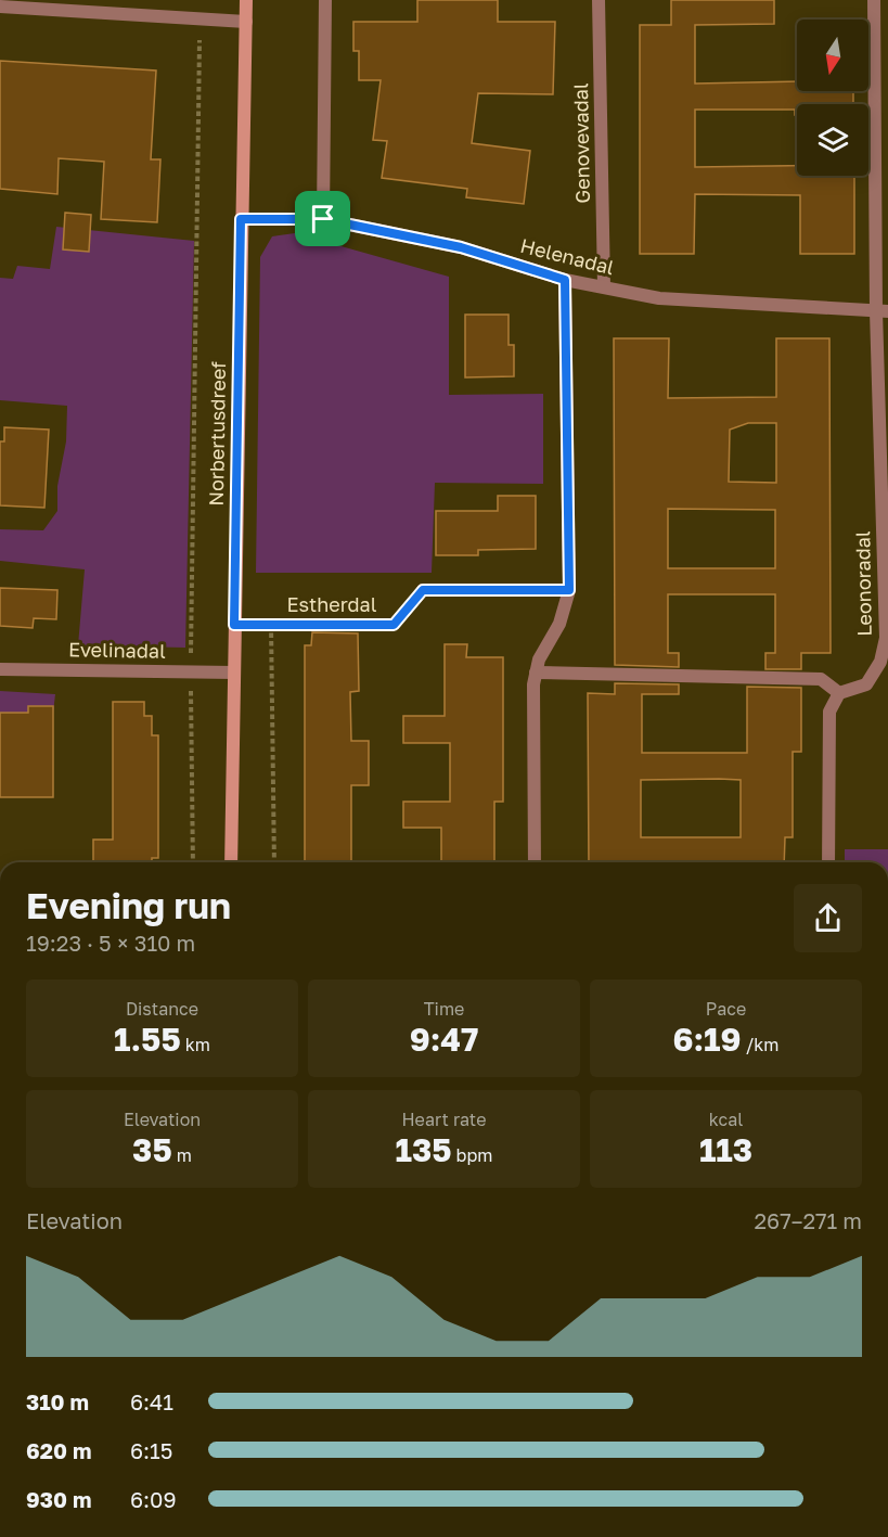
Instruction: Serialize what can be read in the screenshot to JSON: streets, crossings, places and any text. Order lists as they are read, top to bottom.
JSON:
{
  "streets": {
    "street": [
      "Genovevadal",
      "Helenadal",
      "Norbertusdreef",
      "Leonoradal",
      "Evelinadal"
    ],
    "path": ["Estherdal"]
  },
  "crossings": [
    ["Genovevadal", "Helenadal"],
    ["Helenadal", "Norbertusdreef"],
    ["Helenadal", "Leonoradal"],
    ["Norbertusdreef", "Estherdal"],
    ["Norbertusdreef", "Evelinadal"]
  ],
  "north": "bottom",
  "page": {
    "heading": ["Evening run", "19:23 · 5 × 310 m"],
    "stats": [
      ["Distance", "1.55 km"],
      ["Time", "9:47"],
      ["Pace", "6:19 /km"],
      ["Elevation", "35 m"],
      ["Heart rate", "135 bpm"],
      ["kcal", "113"]
    ],
    "chart": ["Elevation", "267–271 m"],
    "list": [
      {
        "name": "310 m",
        "note": "6:41"
      },
      {
        "name": "620 m",
        "note": "6:15"
      },
      {
        "name": "930 m",
        "note": "6:09"
      }
    ]
  }
}
